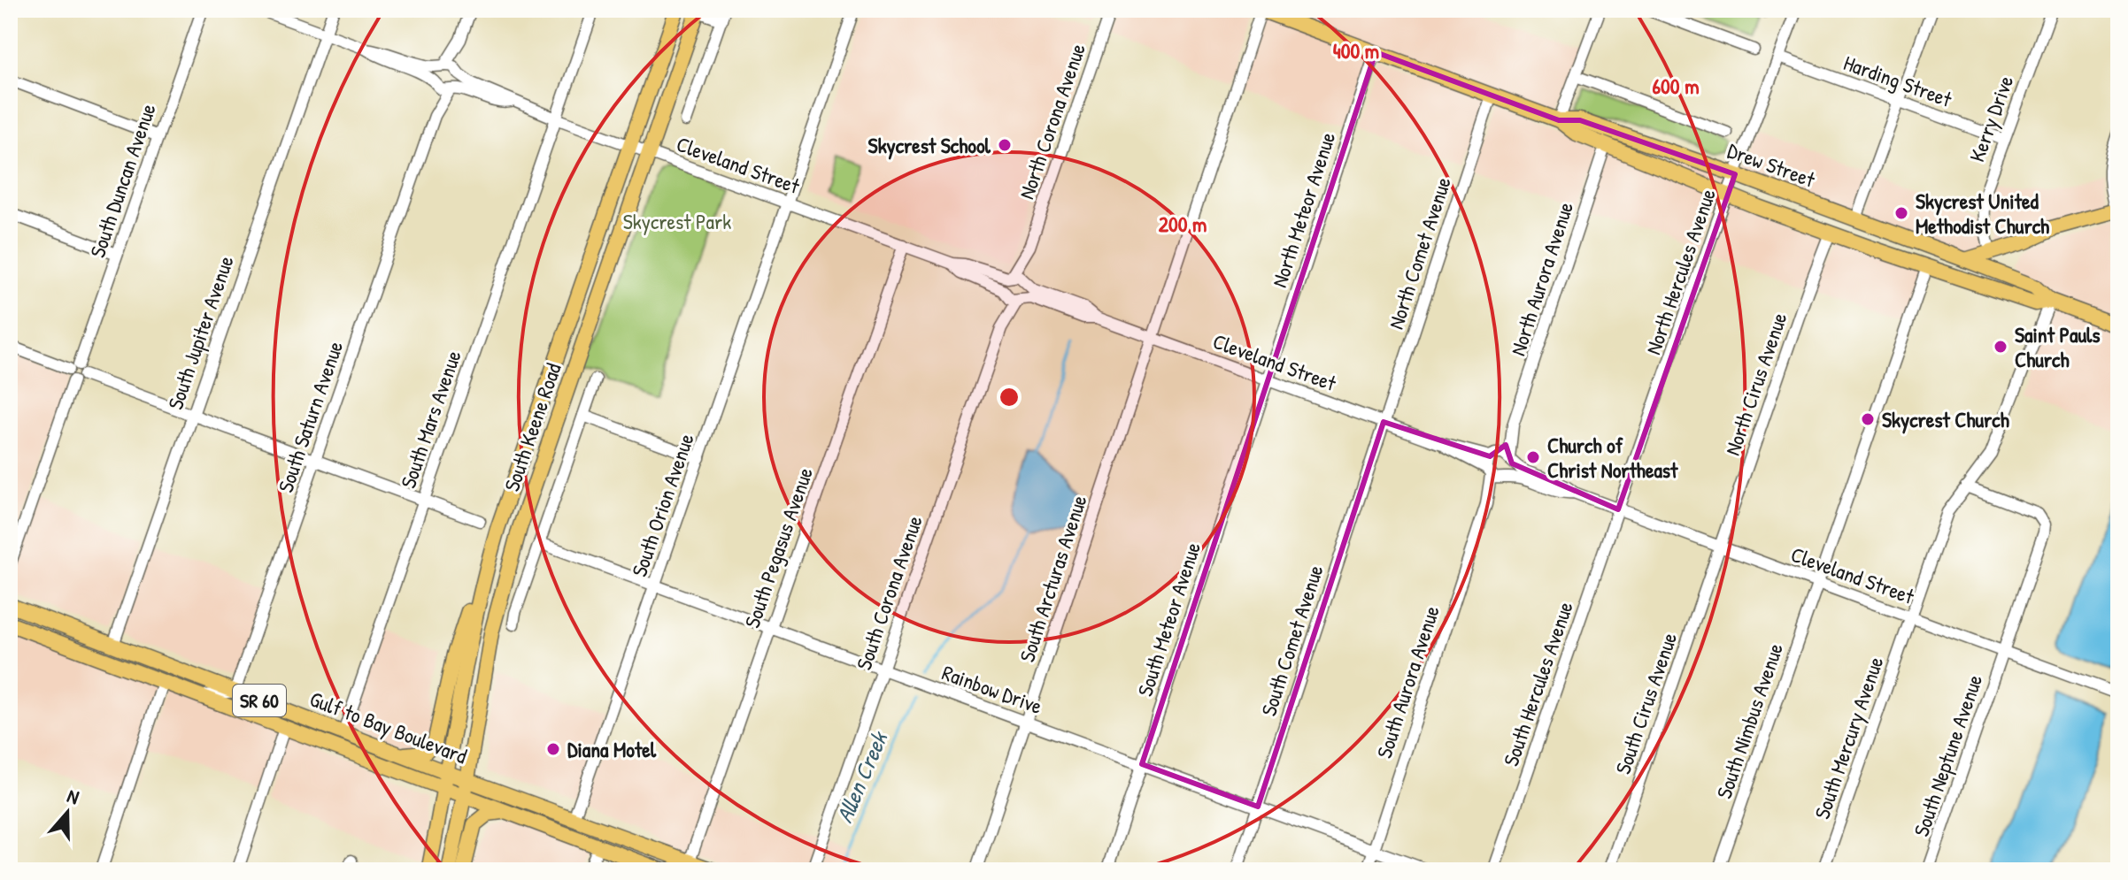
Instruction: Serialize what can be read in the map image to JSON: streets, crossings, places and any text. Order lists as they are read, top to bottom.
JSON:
{
  "streets": {
    "main road": [
      "Drew Street",
      "South Keene Road",
      "SR 60",
      "Gulf to Bay Boulevard"
    ],
    "street": [
      "Harding Street",
      "Kerry Drive",
      "North Corona Avenue",
      "Cleveland Street",
      "South Duncan Avenue",
      "North Meteor Avenue",
      "North Comet Avenue",
      "North Hercules Avenue",
      "North Aurora Avenue",
      "South Jupiter Avenue",
      "North Cirus Avenue",
      "South Saturn Avenue",
      "South Mars Avenue",
      "South Orion Avenue",
      "South Pegasus Avenue",
      "South Arcturas Avenue",
      "South Corona Avenue",
      "South Meteor Avenue",
      "South Comet Avenue",
      "South Aurora Avenue",
      "South Hercules Avenue",
      "Rainbow Drive",
      "South Cirus Avenue",
      "South Nimbus Avenue",
      "South Mercury Avenue",
      "South Neptune Avenue"
    ]
  },
  "crossings": [
    ["Harding Street", "Kerry Drive"],
    ["Harding Street", "North Hercules Avenue"],
    ["North Corona Avenue", "Cleveland Street"],
    ["North Corona Avenue", "South Corona Avenue"],
    ["Cleveland Street", "North Meteor Avenue"],
    ["Cleveland Street", "North Comet Avenue"],
    ["Cleveland Street", "North Hercules Avenue"],
    ["Cleveland Street", "North Aurora Avenue"],
    ["Cleveland Street", "South Jupiter Avenue"],
    ["Cleveland Street", "North Cirus Avenue"],
    ["Cleveland Street", "South Saturn Avenue"],
    ["Cleveland Street", "South Mars Avenue"],
    ["Cleveland Street", "South Keene Road"],
    ["Cleveland Street", "South Orion Avenue"],
    ["Cleveland Street", "South Pegasus Avenue"],
    ["Cleveland Street", "South Arcturas Avenue"],
    ["Cleveland Street", "South Corona Avenue"],
    ["Cleveland Street", "South Meteor Avenue"],
    ["Cleveland Street", "South Comet Avenue"],
    ["Cleveland Street", "South Aurora Avenue"],
    ["Cleveland Street", "South Hercules Avenue"],
    ["Cleveland Street", "South Cirus Avenue"],
    ["Cleveland Street", "South Nimbus Avenue"],
    ["Cleveland Street", "South Mercury Avenue"],
    ["Cleveland Street", "South Neptune Avenue"],
    ["Drew Street", "North Meteor Avenue"],
    ["Drew Street", "North Comet Avenue"],
    ["Drew Street", "North Hercules Avenue"],
    ["Drew Street", "North Aurora Avenue"],
    ["Drew Street", "North Cirus Avenue"],
    ["Drew Street", "South Arcturas Avenue"],
    ["Drew Street", "South Nimbus Avenue"],
    ["Drew Street", "South Mercury Avenue"],
    ["North Meteor Avenue", "South Meteor Avenue"],
    ["North Comet Avenue", "South Comet Avenue"],
    ["North Hercules Avenue", "South Hercules Avenue"],
    ["North Aurora Avenue", "South Aurora Avenue"],
    ["South Jupiter Avenue", "Gulf to Bay Boulevard"],
    ["North Cirus Avenue", "South Cirus Avenue"],
    ["South Saturn Avenue", "Gulf to Bay Boulevard"],
    ["South Mars Avenue", "Gulf to Bay Boulevard"],
    ["South Keene Road", "Gulf to Bay Boulevard"],
    ["South Orion Avenue", "Rainbow Drive"],
    ["South Orion Avenue", "Gulf to Bay Boulevard"],
    ["South Pegasus Avenue", "Rainbow Drive"],
    ["South Pegasus Avenue", "Gulf to Bay Boulevard"],
    ["South Arcturas Avenue", "Rainbow Drive"],
    ["South Corona Avenue", "Rainbow Drive"],
    ["South Meteor Avenue", "Rainbow Drive"],
    ["South Comet Avenue", "Rainbow Drive"],
    ["South Aurora Avenue", "Rainbow Drive"],
    ["South Mercury Avenue", "South Neptune Avenue"]
  ],
  "water": ["Allen Creek"],
  "parks": ["Skycrest Park"],
  "places": [
    "Skycrest School",
    "Skycrest United Methodist Church",
    "Saint Pauls Church",
    "Skycrest Church",
    "Church of Christ Northeast",
    "Diana Motel"
  ],
  "north": "top",
  "rings": ["400 m", "600 m", "200 m"]
}
